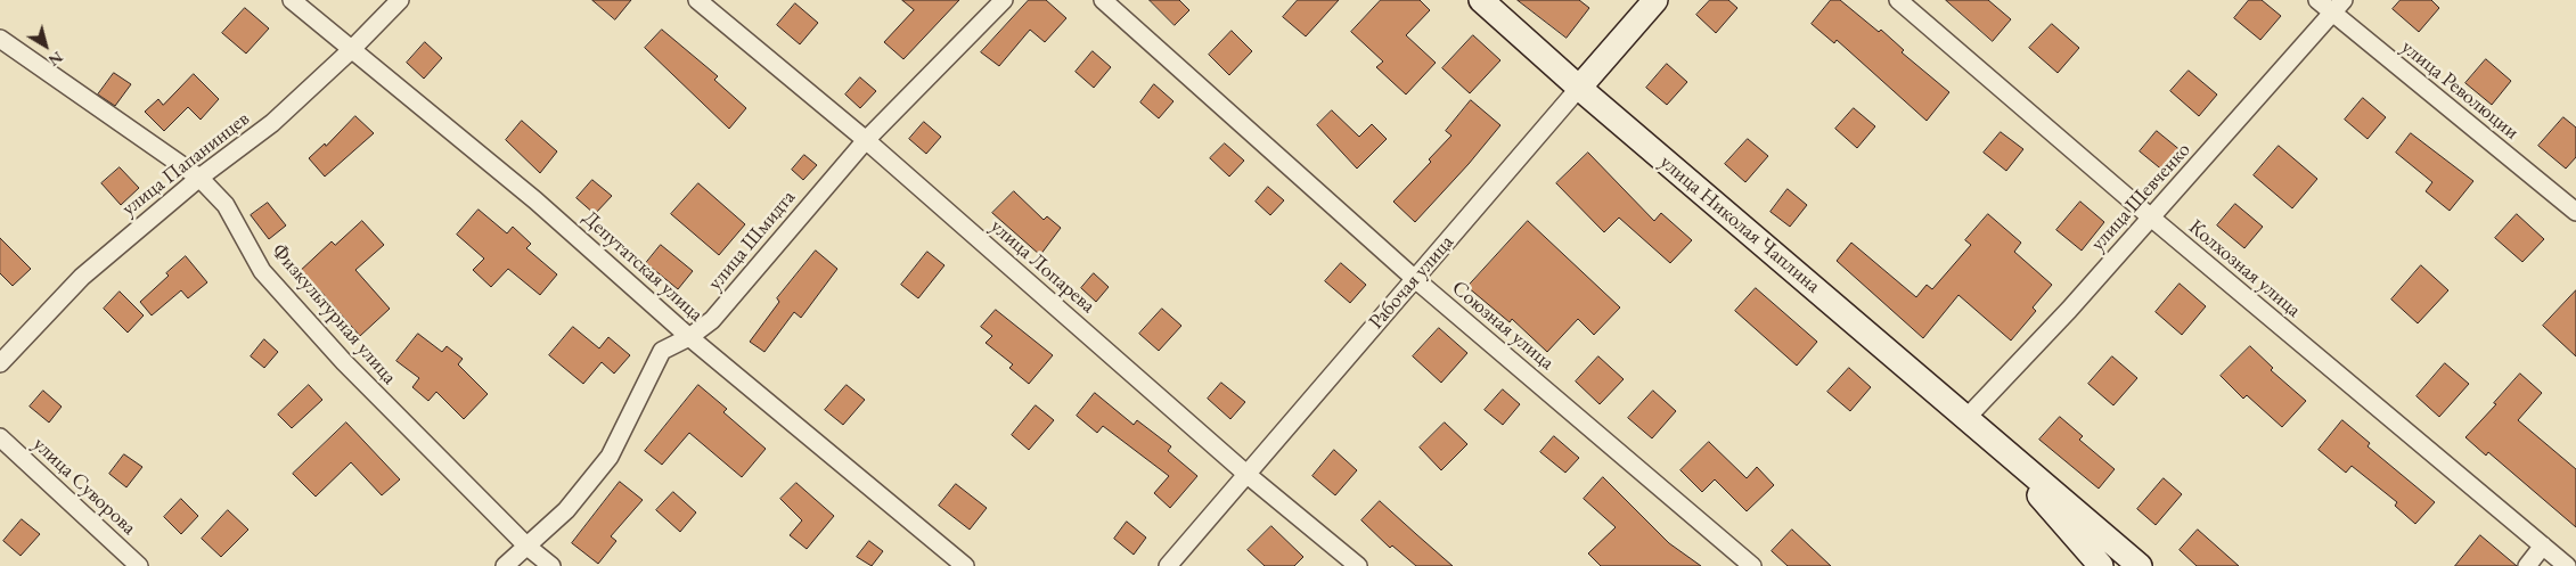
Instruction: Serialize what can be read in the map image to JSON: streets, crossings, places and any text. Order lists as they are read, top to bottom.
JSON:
{
  "streets": {
    "street": [
      "улица Революции",
      "улица Папанинцев",
      "улица Шевченко",
      "улица Николая Чаплина",
      "улица Шмидта",
      "Депутатская улица",
      "улица Лопарева",
      "Колхозная улица",
      "Рабочая улица",
      "Физкультурная улица",
      "Союзная улица",
      "улица Суворова"
    ]
  },
  "crossings": [
    ["улица Революции", "улица Шевченко"],
    ["улица Папанинцев", "Депутатская улица"],
    ["улица Папанинцев", "Физкультурная улица"],
    ["улица Шевченко", "улица Николая Чаплина"],
    ["улица Шевченко", "Колхозная улица"],
    ["улица Николая Чаплина", "Рабочая улица"],
    ["улица Шмидта", "Депутатская улица"],
    ["улица Шмидта", "улица Лопарева"],
    ["улица Шмидта", "Физкультурная улица"],
    ["улица Лопарева", "Рабочая улица"],
    ["Рабочая улица", "Союзная улица"]
  ],
  "north": "bottom right"
}
